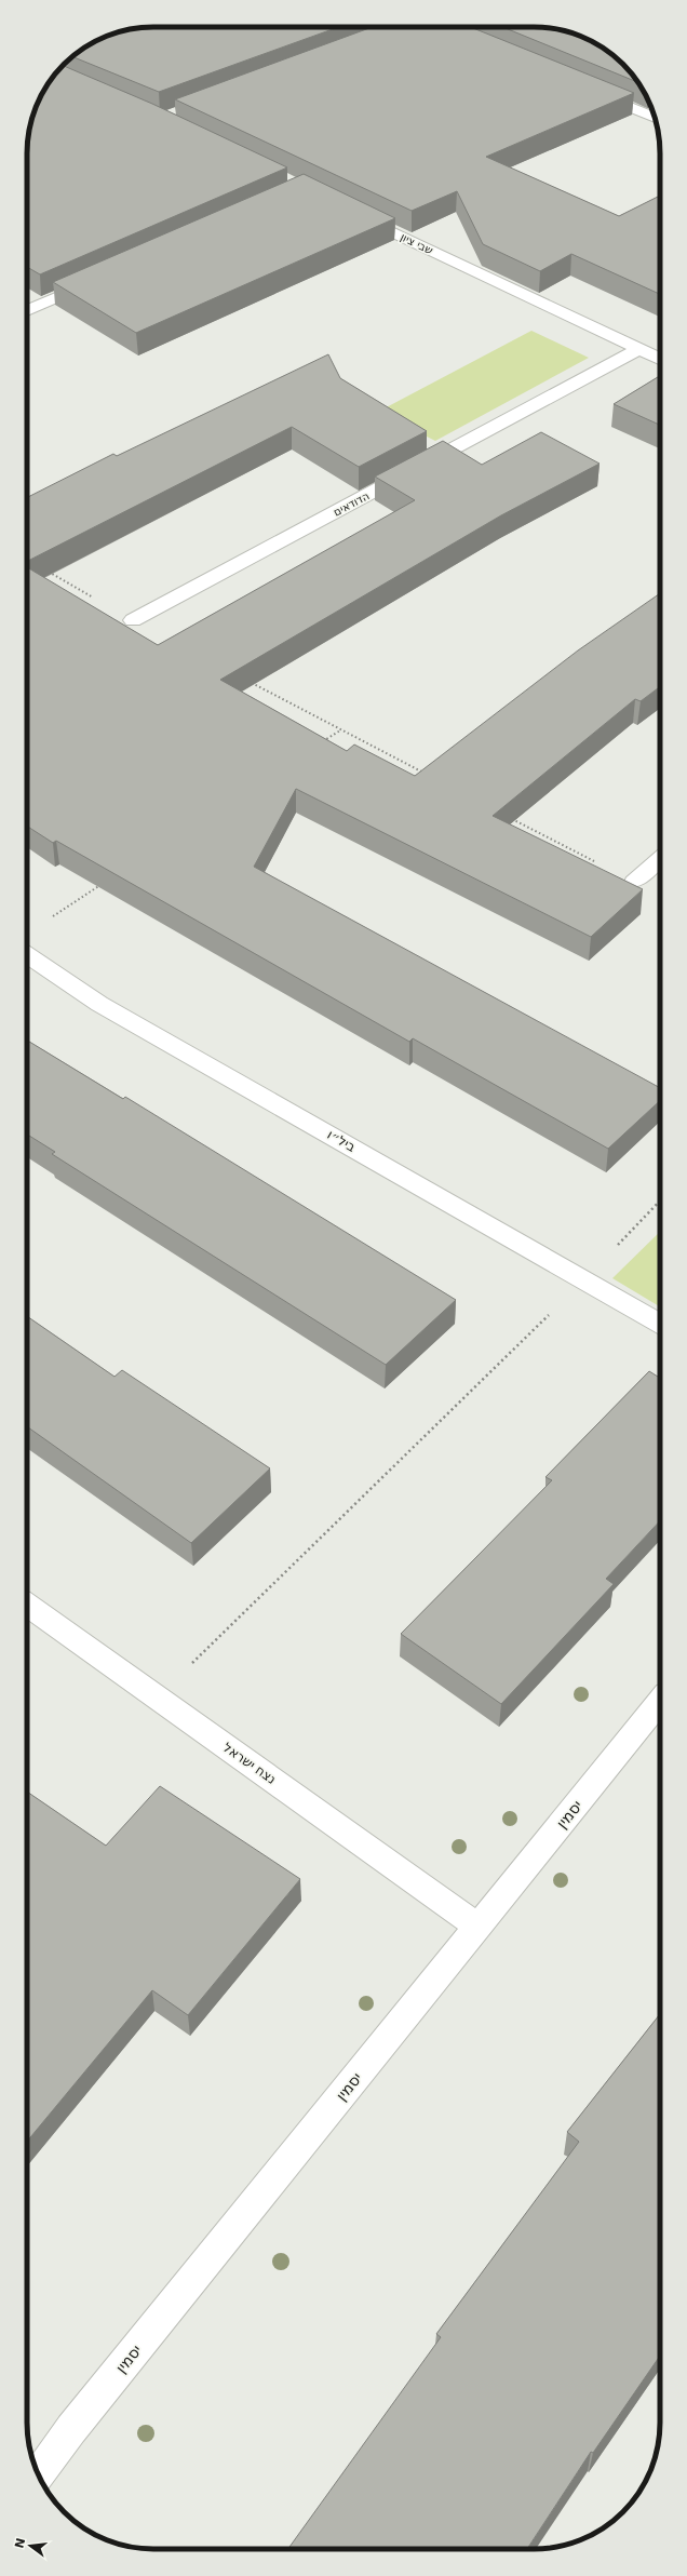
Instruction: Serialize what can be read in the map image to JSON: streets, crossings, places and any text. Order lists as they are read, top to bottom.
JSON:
{
  "streets": {
    "street": [
      "שבי ציון",
      "הדודאים",
      "ביל״ו",
      "נצח ישראל",
      "יסמין"
    ]
  },
  "crossings": [
    ["שבי ציון", "הדודאים"],
    ["נצח ישראל", "יסמין"]
  ],
  "north": "left"
}
